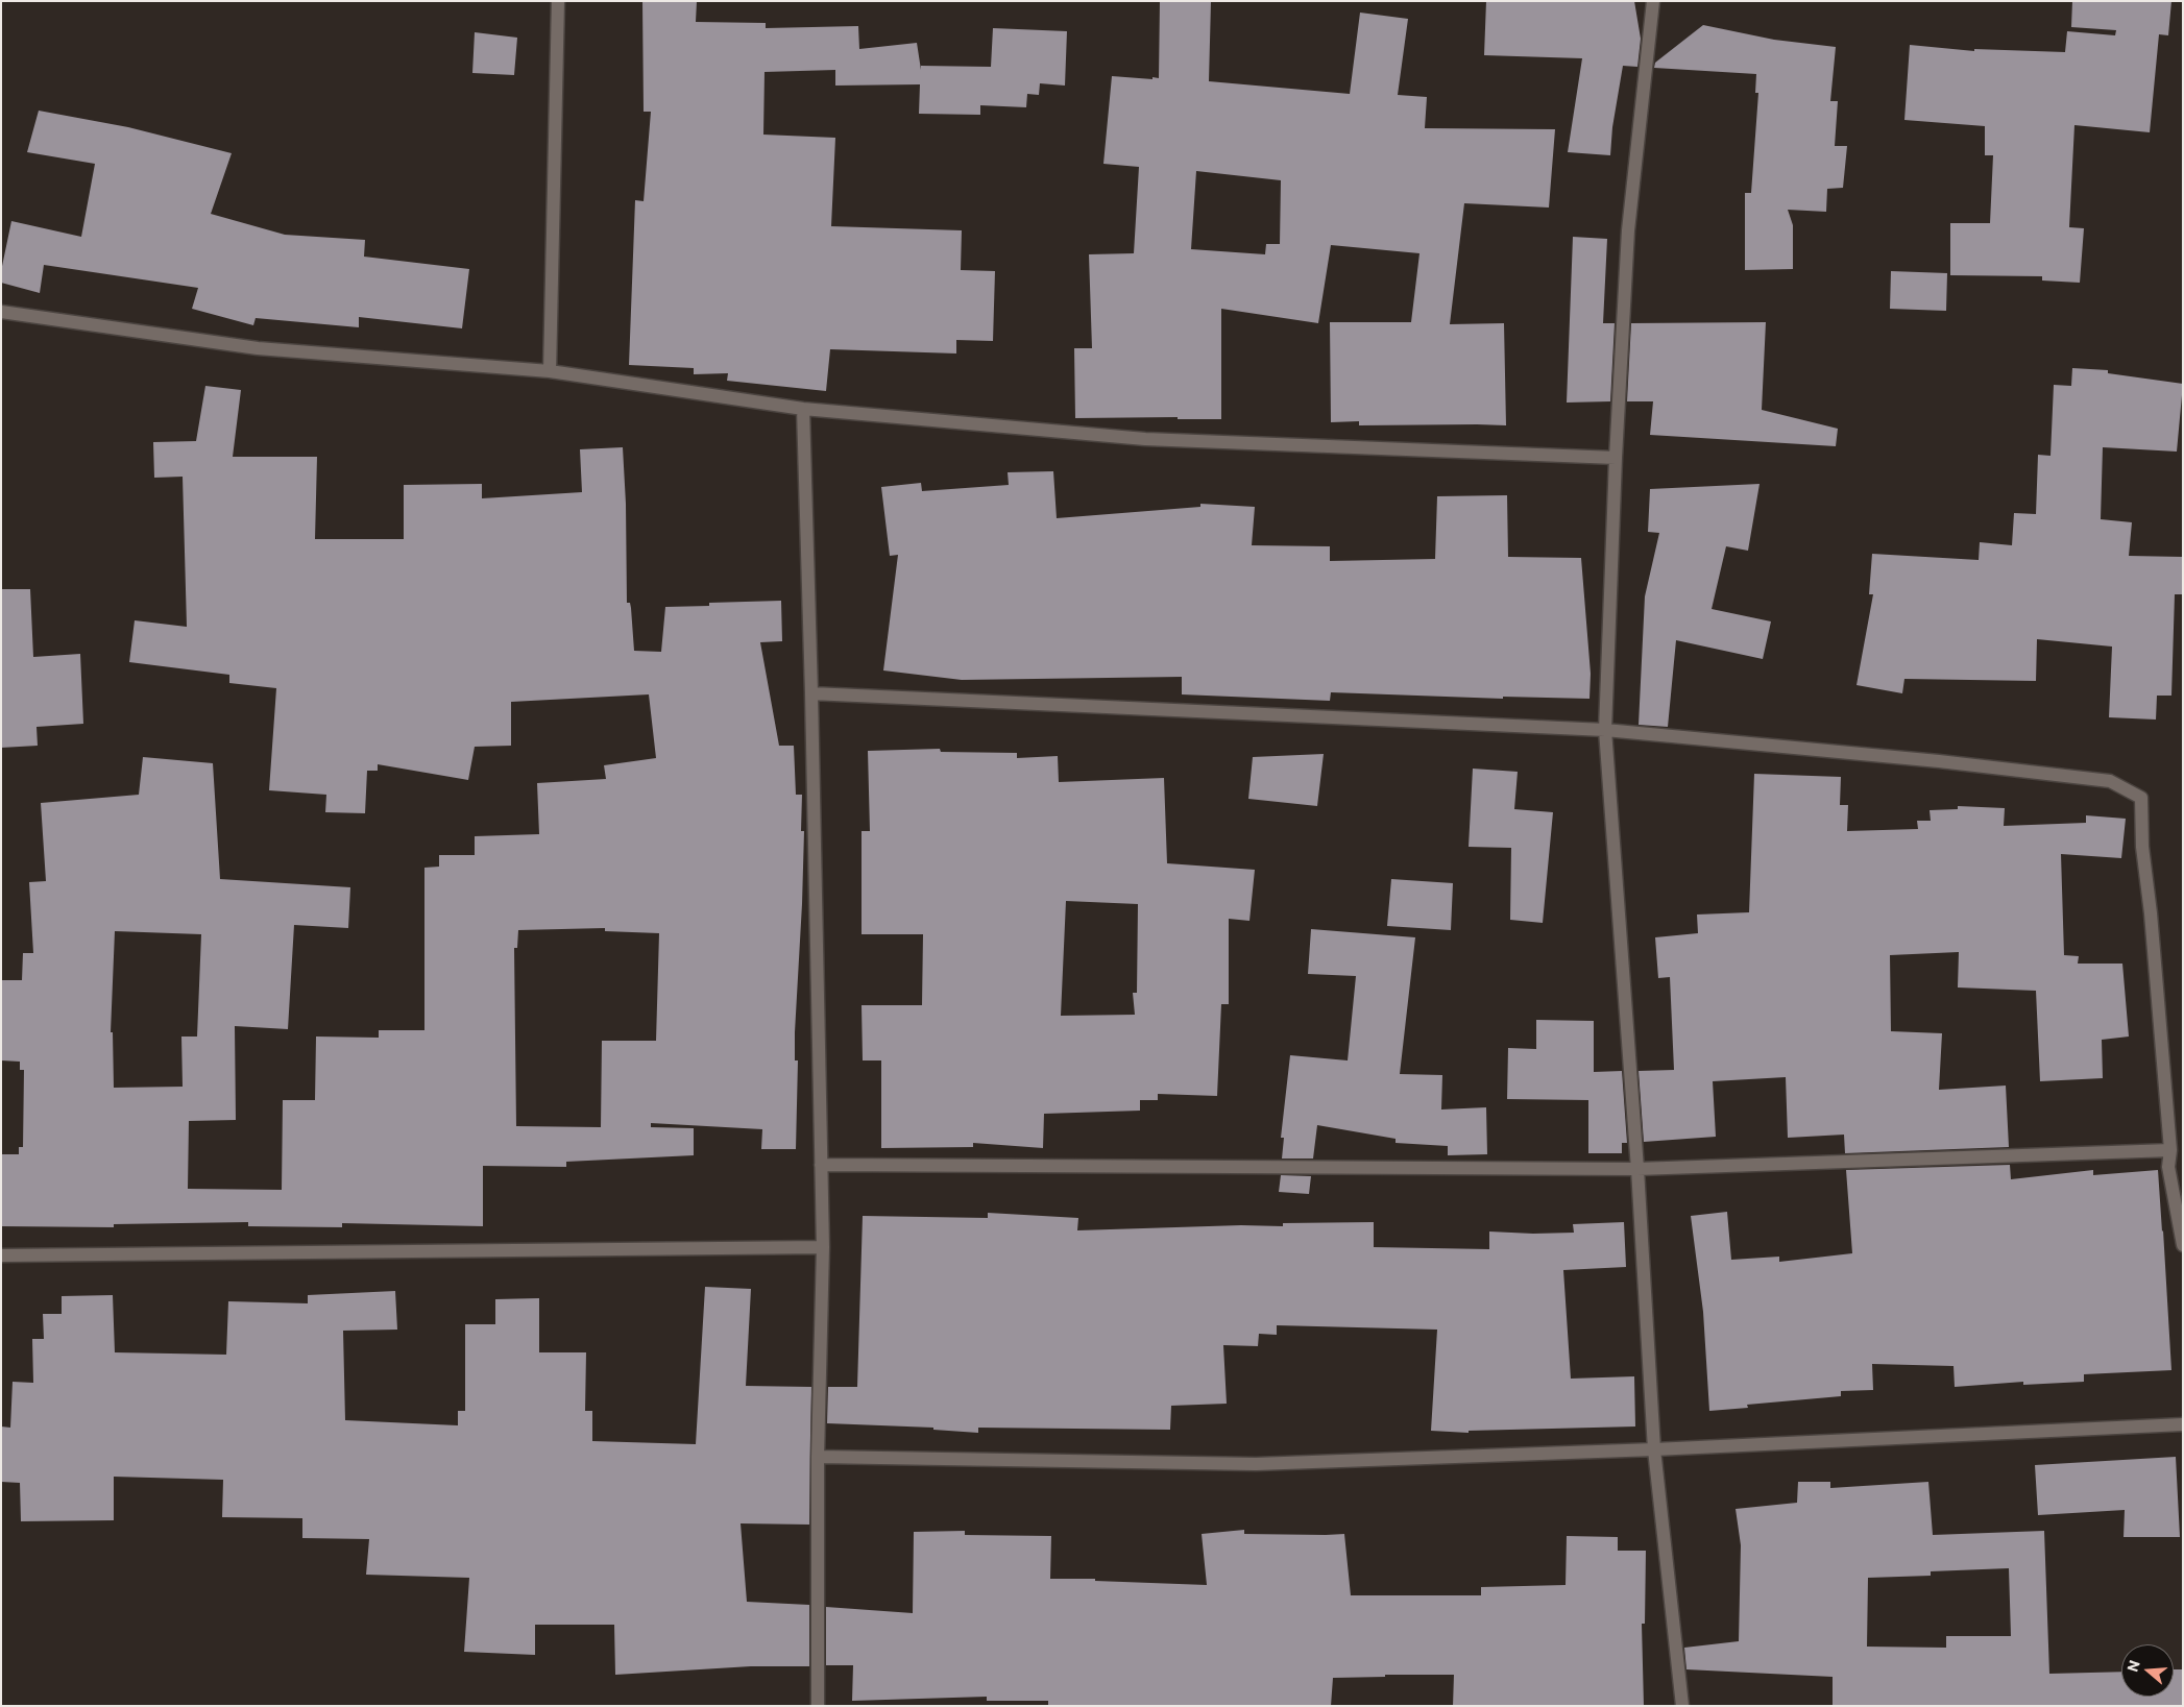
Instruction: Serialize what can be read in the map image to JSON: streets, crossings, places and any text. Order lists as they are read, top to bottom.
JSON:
{
  "north": "left"
}
